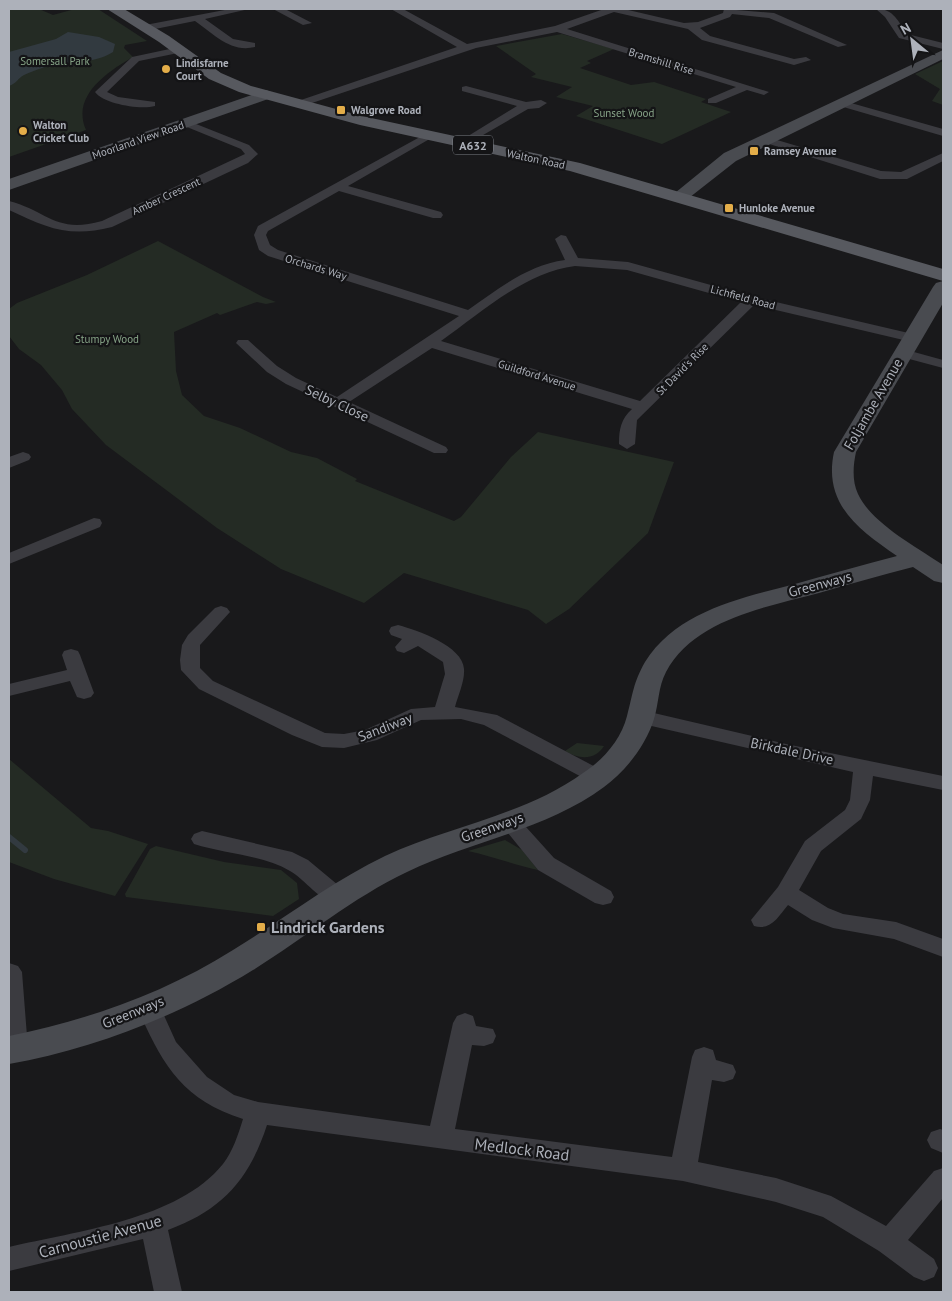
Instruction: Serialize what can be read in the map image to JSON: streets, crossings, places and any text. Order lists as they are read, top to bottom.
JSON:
{
  "streets": {
    "main road": ["A632", "Walton Road"],
    "street": [
      "Bramshill Rise",
      "Moorland View Road",
      "Amber Crescent",
      "Orchards Way",
      "Lichfield Road",
      "St David's Rise",
      "Guildford Avenue",
      "Selby Close",
      "Foljambe Avenue",
      "Greenways",
      "Sandiway",
      "Birkdale Drive",
      "Medlock Road",
      "Carnoustie Avenue"
    ]
  },
  "crossings": [
    ["Moorland View Road", "Walton Road"],
    ["Moorland View Road", "Amber Crescent"],
    ["Walton Road", "Orchards Way"],
    ["Orchards Way", "Lichfield Road"],
    ["Lichfield Road", "St David's Rise"],
    ["Lichfield Road", "Guildford Avenue"],
    ["Lichfield Road", "Selby Close"],
    ["Lichfield Road", "Foljambe Avenue"],
    ["St David's Rise", "Guildford Avenue"],
    ["Foljambe Avenue", "Greenways"],
    ["Greenways", "Sandiway"],
    ["Greenways", "Birkdale Drive"],
    ["Greenways", "Medlock Road"],
    ["Medlock Road", "Carnoustie Avenue"]
  ],
  "parks": ["Somersall Park", "Sunset Wood", "Stumpy Wood"],
  "places": {
    "other": ["Lindisfarne Court", "Walton Cricket Club"],
    "transit": [
      "Walgrove Road",
      "Ramsey Avenue",
      "Hunloke Avenue",
      "Lindrick Gardens"
    ]
  },
  "north": "top left"
}
